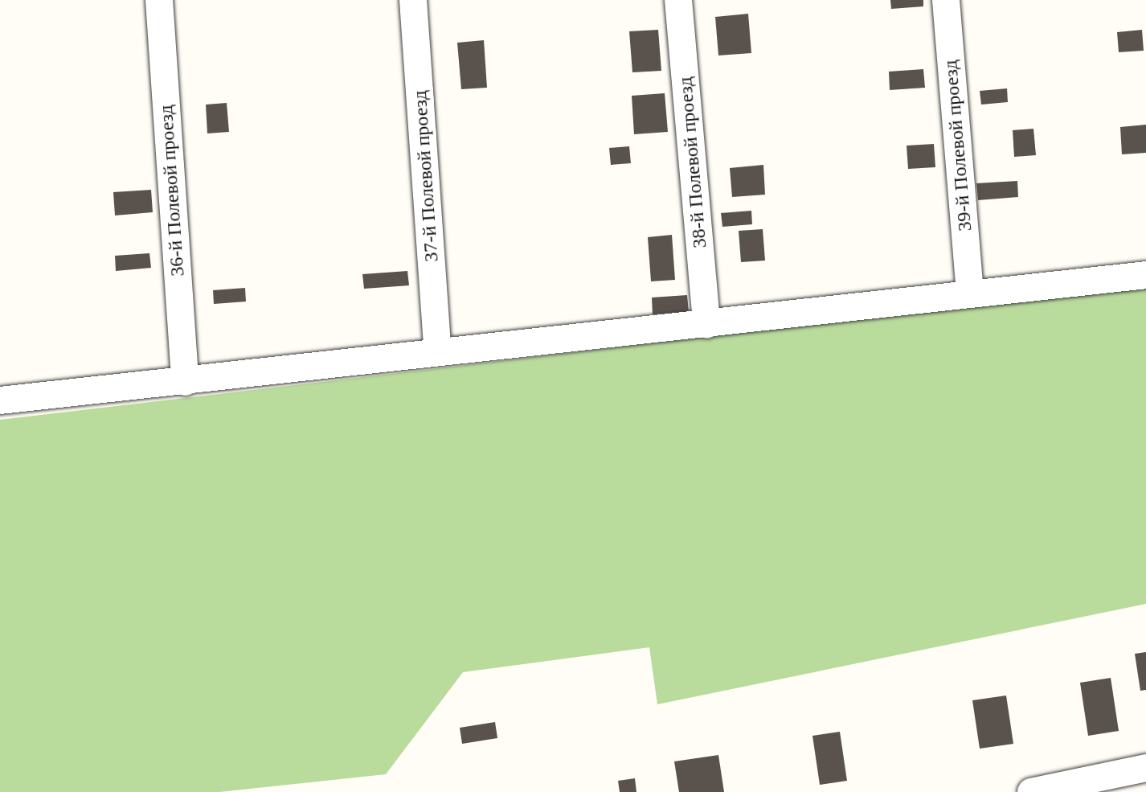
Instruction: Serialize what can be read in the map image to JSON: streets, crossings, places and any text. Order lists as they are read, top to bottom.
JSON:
{
  "streets": {
    "street": [
      "39-й Полевой проезд",
      "38-й Полевой проезд",
      "37-й Полевой проезд",
      "36-й Полевой проезд"
    ]
  }
}
